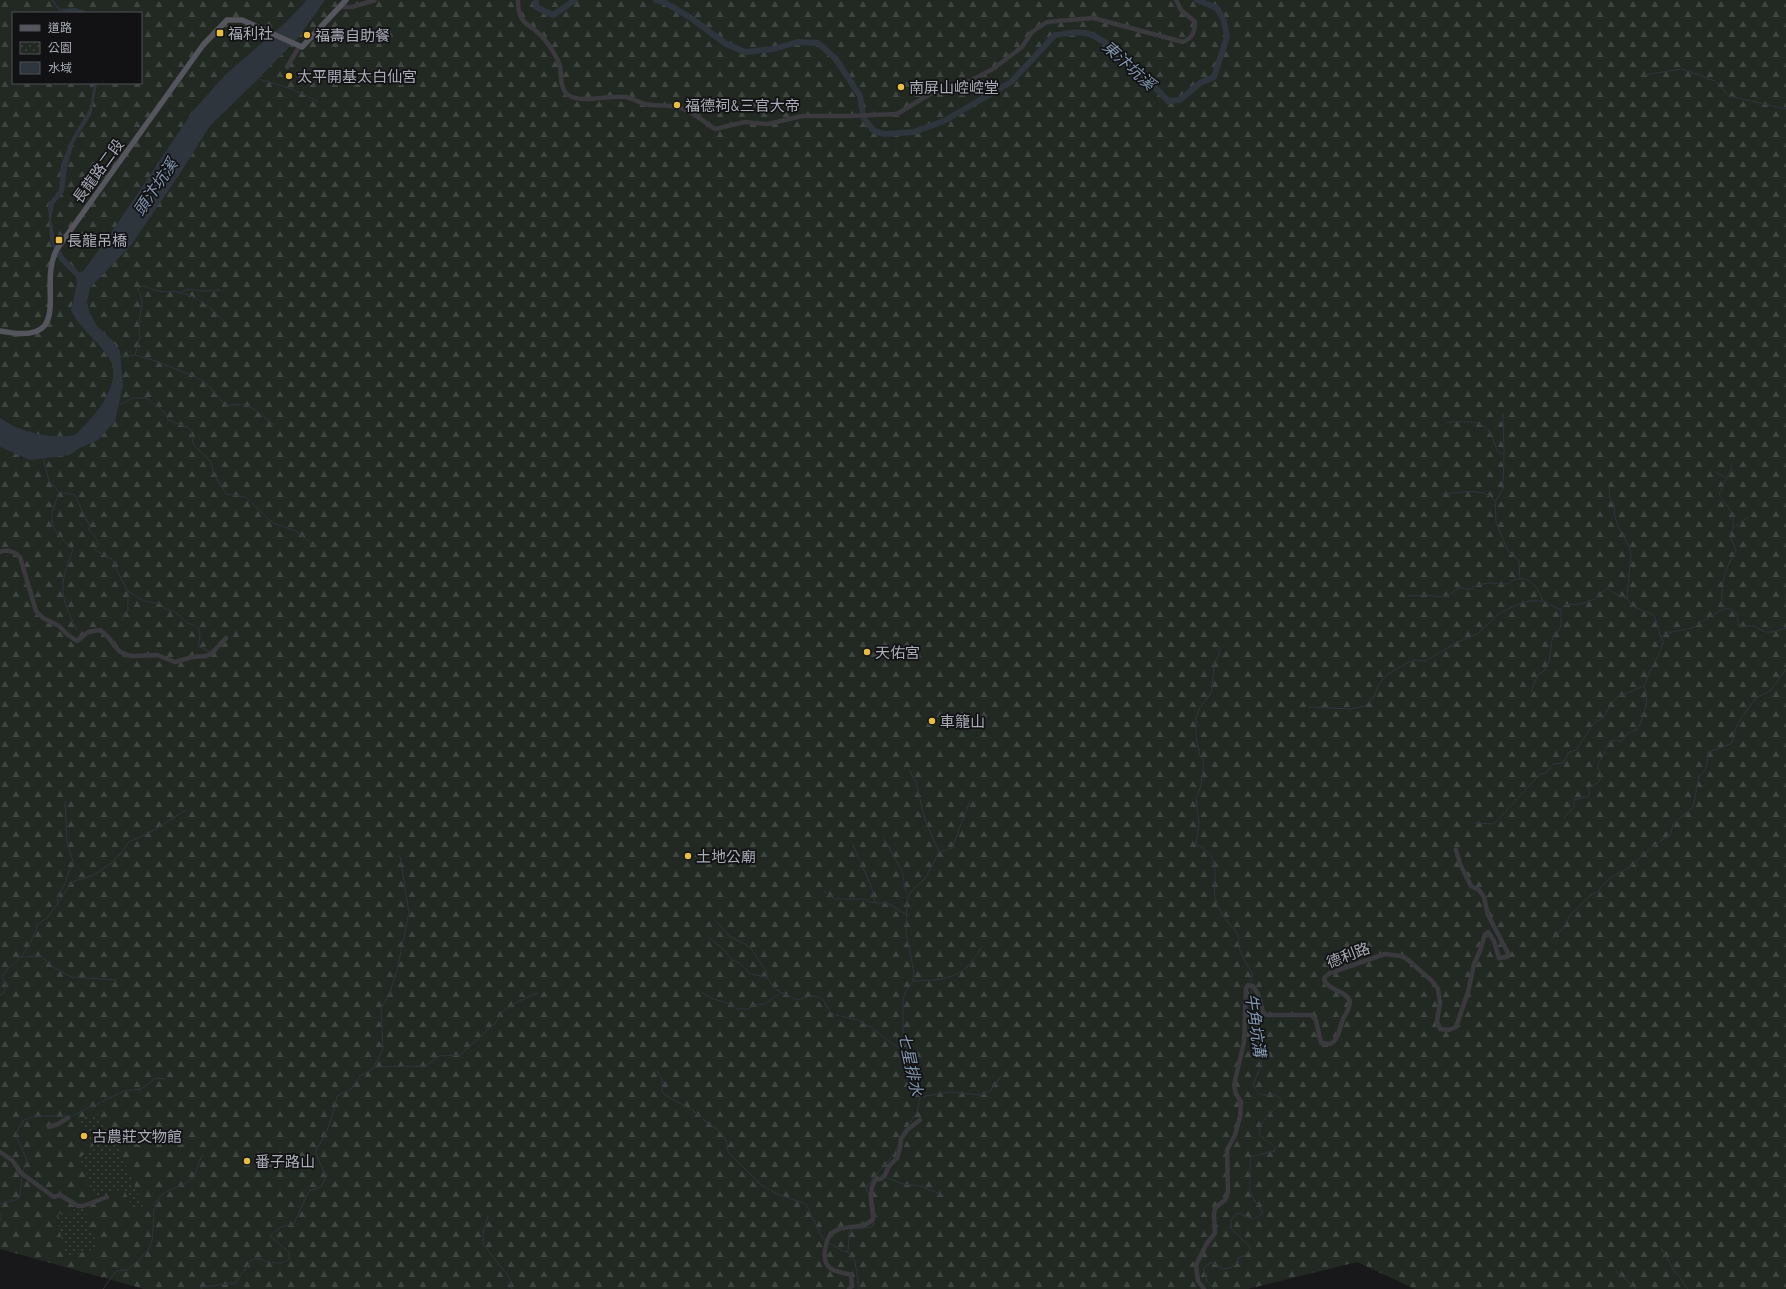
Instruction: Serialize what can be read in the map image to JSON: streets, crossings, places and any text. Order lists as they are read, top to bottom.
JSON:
{
  "streets": {
    "main road": ["長龍路二段"],
    "street": ["德利路"]
  },
  "water": [
    "東汴坑溪",
    "頭汴坑溪",
    "牛角坑溝",
    "七星排水"
  ],
  "places": {
    "transit": ["福利社", "長龍吊橋"],
    "other": [
      "福壽自助餐",
      "太平開基太白仙宮",
      "南屏山崆崆堂",
      "福德祠&三官大帝",
      "天佑宮",
      "車籠山",
      "土地公廟",
      "古農莊文物館",
      "番子路山"
    ]
  },
  "legend": ["道路", "公園", "水域"]
}
